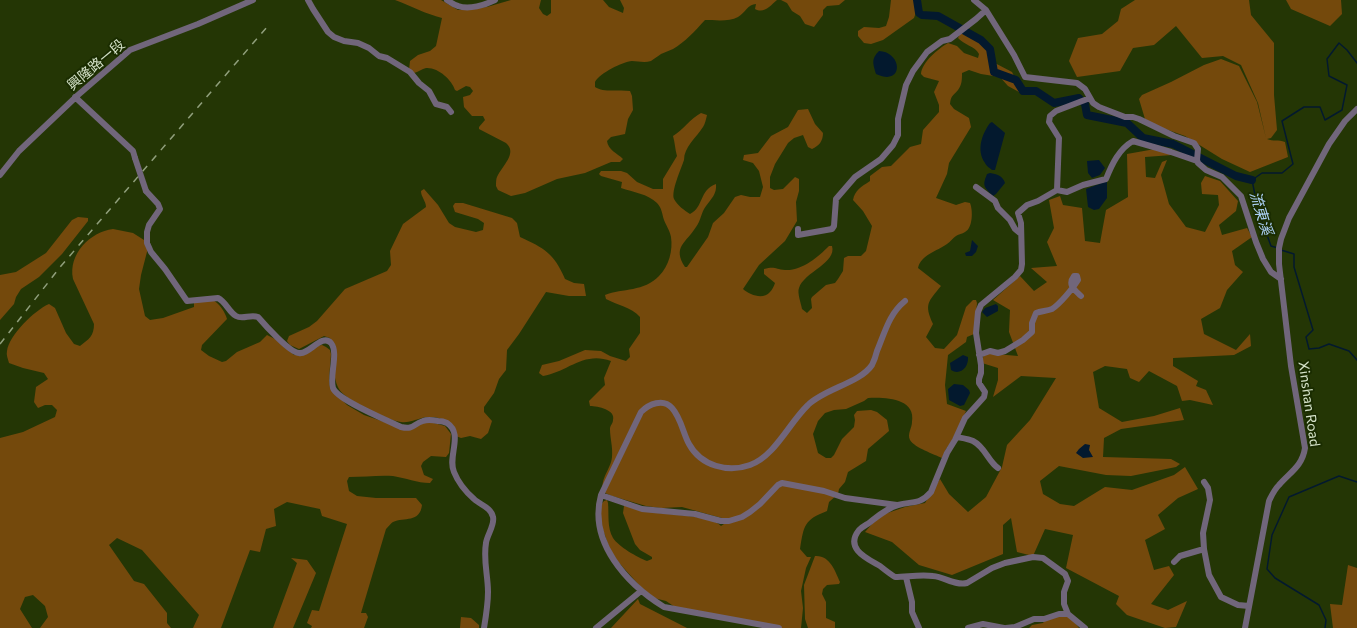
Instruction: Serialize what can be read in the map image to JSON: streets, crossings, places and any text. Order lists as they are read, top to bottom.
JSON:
{
  "streets": {
    "street": ["興隆路一段", "Xinshan Road"]
  },
  "water": ["流東溪"]
}
